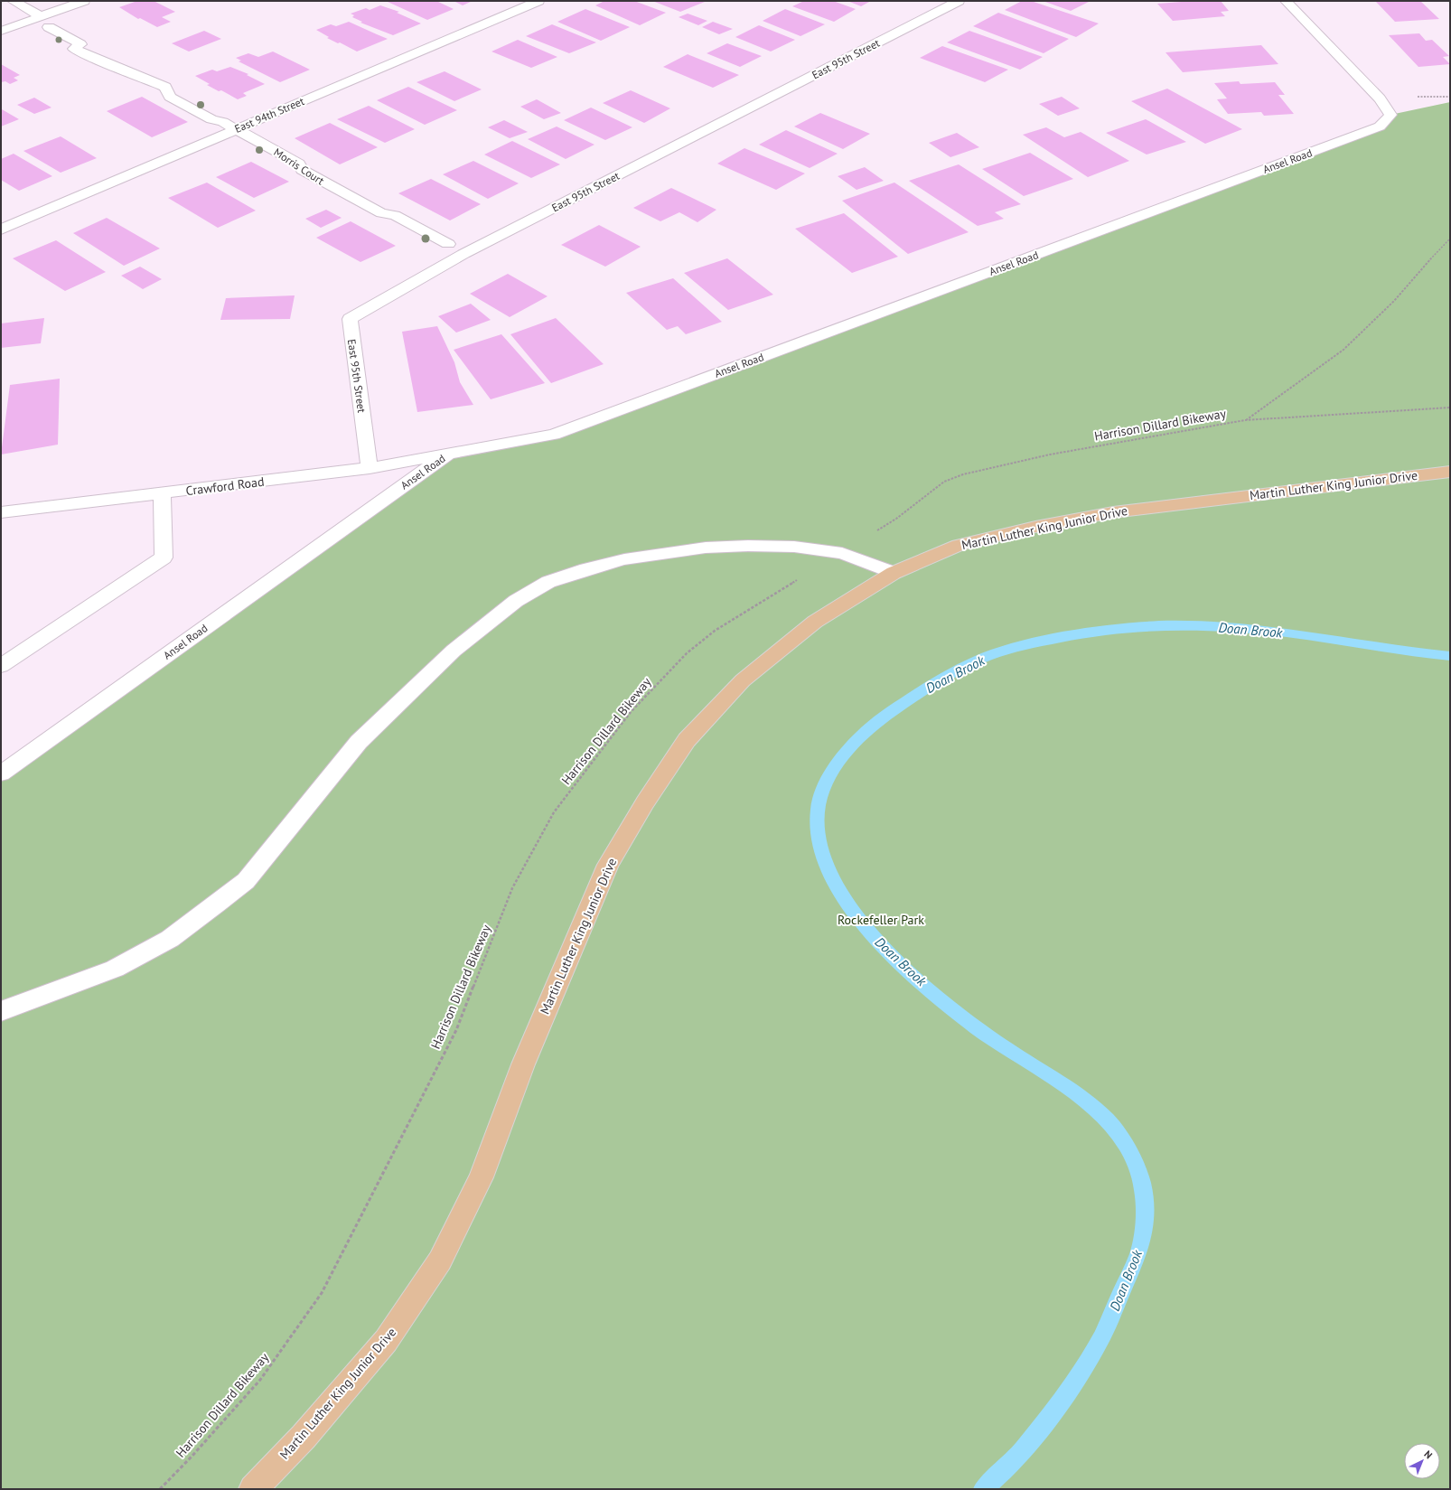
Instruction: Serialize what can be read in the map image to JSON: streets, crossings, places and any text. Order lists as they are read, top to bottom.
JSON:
{
  "streets": {
    "main road": ["Martin Luther King Junior Drive"],
    "street": [
      "East 95th Street",
      "East 94th Street",
      "Ansel Road",
      "Morris Court",
      "Crawford Road"
    ],
    "path": ["Harrison Dillard Bikeway"]
  },
  "crossings": [
    ["East 95th Street", "Crawford Road"],
    ["East 94th Street", "Morris Court"],
    ["Ansel Road", "Crawford Road"]
  ],
  "water": ["Doan Brook"],
  "parks": ["Rockefeller Park"],
  "north": "top right"
}
